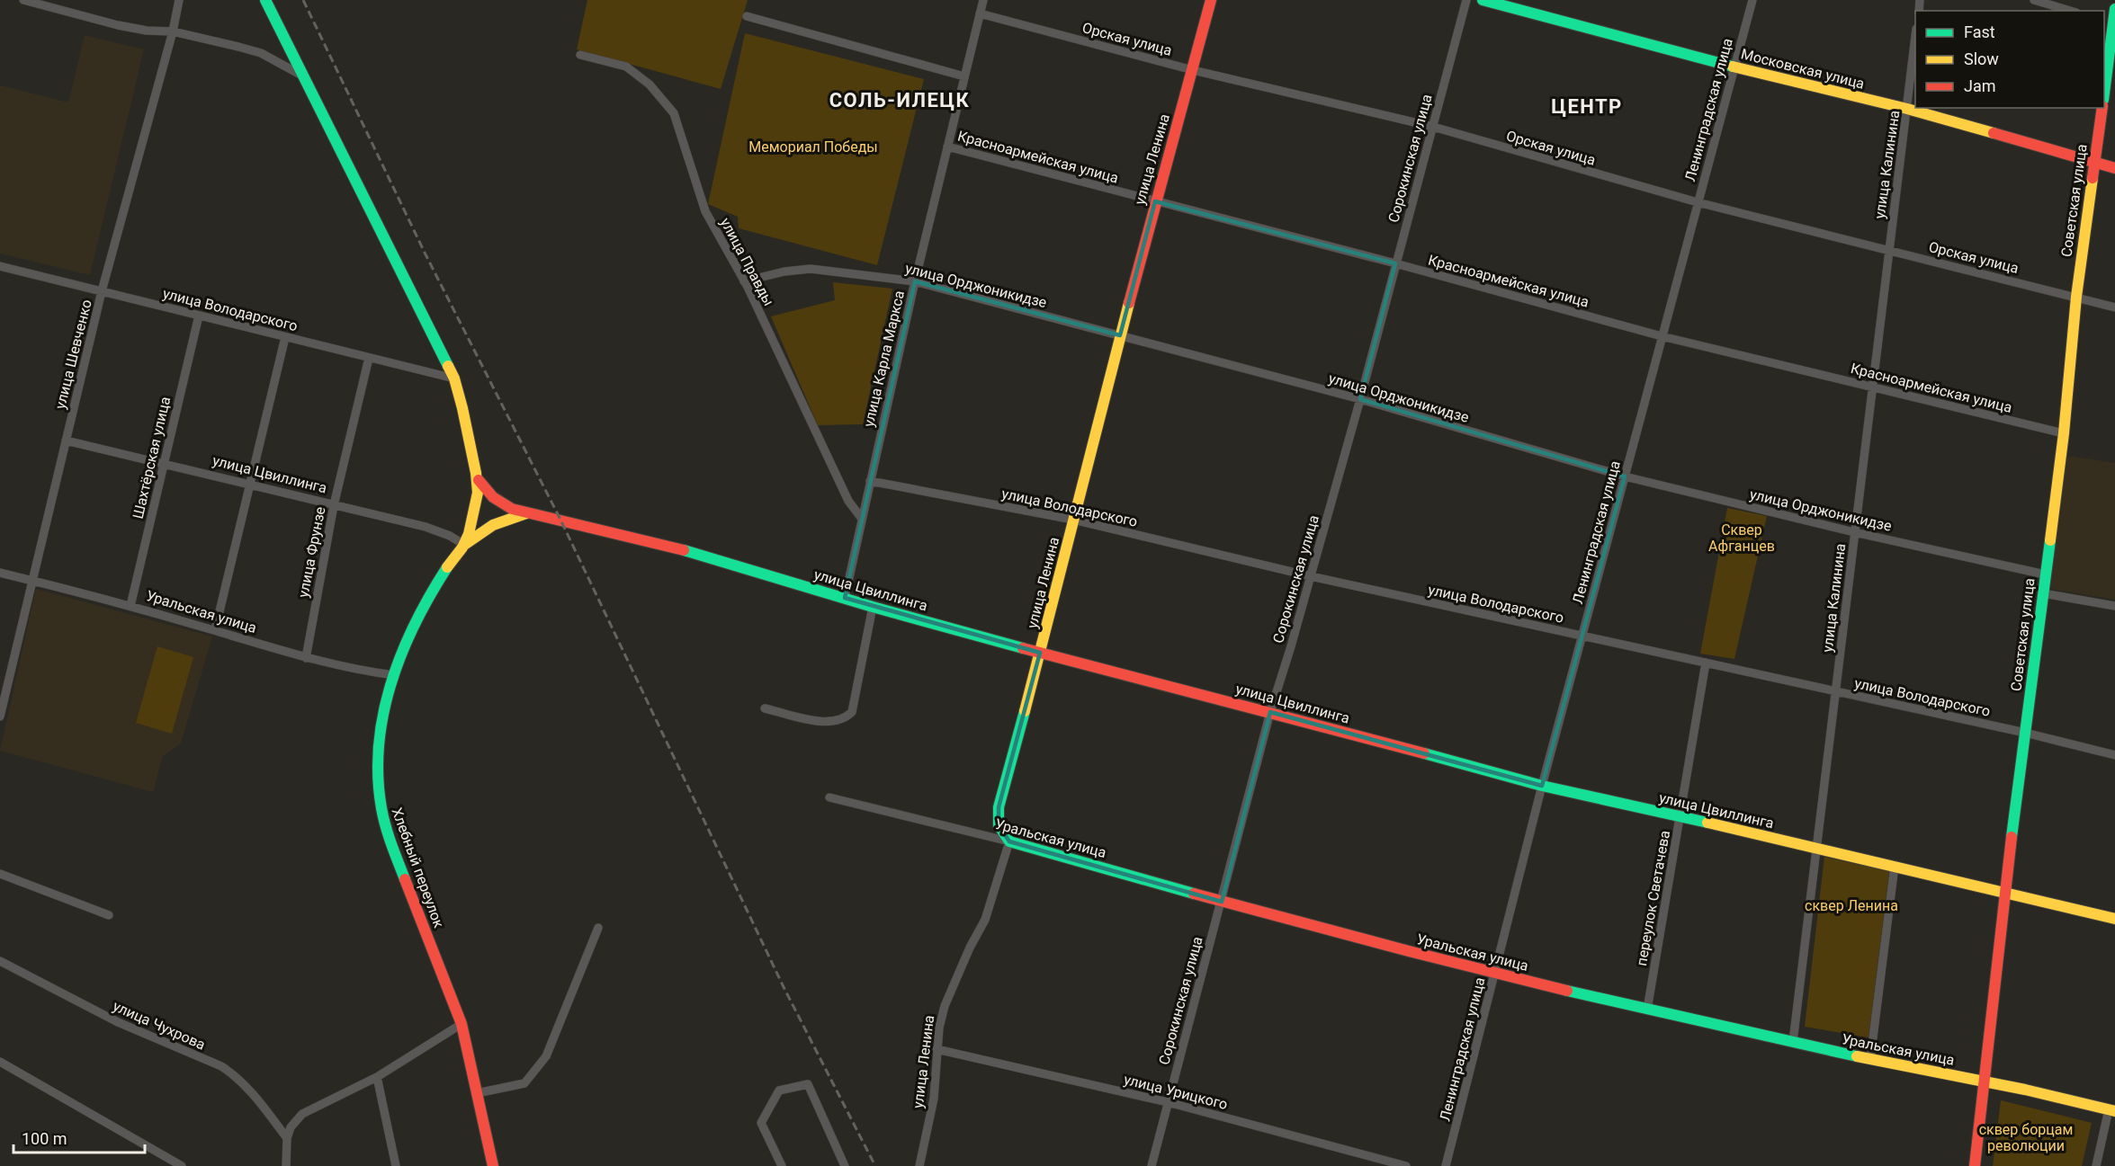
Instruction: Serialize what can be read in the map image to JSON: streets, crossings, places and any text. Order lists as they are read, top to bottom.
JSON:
{
  "streets": {
    "street": [
      "Орская улица",
      "Московская улица",
      "Ленинградская улица",
      "Красноармейская улица",
      "Сорокинская улица",
      "улица Ленина",
      "улица Калинина",
      "Советская улица",
      "улица Правды",
      "улица Орджоникидзе",
      "улица Володарского",
      "улица Шевченко",
      "улица Карла Маркса",
      "Шахтёрская улица",
      "улица Цвиллинга",
      "улица Фрунзе",
      "Уральская улица",
      "Хлебный переулок",
      "переулок Светачева",
      "улица Чухрова",
      "улица Урицкого"
    ]
  },
  "crossings": [
    ["Орская улица", "Ленинградская улица"],
    ["Орская улица", "Сорокинская улица"],
    ["Орская улица", "улица Ленина"],
    ["Орская улица", "улица Калинина"],
    ["Орская улица", "Советская улица"],
    ["Орская улица", "улица Карла Маркса"],
    ["Московская улица", "Ленинградская улица"],
    ["Московская улица", "улица Калинина"],
    ["Московская улица", "Советская улица"],
    ["Ленинградская улица", "Красноармейская улица"],
    ["Ленинградская улица", "улица Орджоникидзе"],
    ["Ленинградская улица", "улица Володарского"],
    ["Ленинградская улица", "улица Цвиллинга"],
    ["Ленинградская улица", "Уральская улица"],
    ["Красноармейская улица", "Сорокинская улица"],
    ["Красноармейская улица", "улица Ленина"],
    ["Красноармейская улица", "улица Калинина"],
    ["Красноармейская улица", "Советская улица"],
    ["Красноармейская улица", "улица Карла Маркса"],
    ["Сорокинская улица", "улица Орджоникидзе"],
    ["Сорокинская улица", "улица Володарского"],
    ["Сорокинская улица", "улица Цвиллинга"],
    ["Сорокинская улица", "Уральская улица"],
    ["Сорокинская улица", "улица Урицкого"],
    ["улица Ленина", "улица Орджоникидзе"],
    ["улица Ленина", "улица Володарского"],
    ["улица Ленина", "улица Цвиллинга"],
    ["улица Ленина", "Уральская улица"],
    ["улица Ленина", "улица Урицкого"],
    ["улица Калинина", "улица Орджоникидзе"],
    ["улица Калинина", "улица Володарского"],
    ["улица Калинина", "улица Цвиллинга"],
    ["улица Калинина", "Уральская улица"],
    ["Советская улица", "улица Орджоникидзе"],
    ["Советская улица", "улица Володарского"],
    ["Советская улица", "улица Цвиллинга"],
    ["Советская улица", "Уральская улица"],
    ["улица Правды", "улица Орджоникидзе"],
    ["улица Правды", "улица Карла Маркса"],
    ["улица Орджоникидзе", "улица Карла Маркса"],
    ["улица Володарского", "улица Шевченко"],
    ["улица Володарского", "улица Карла Маркса"],
    ["улица Володарского", "Шахтёрская улица"],
    ["улица Володарского", "улица Фрунзе"],
    ["улица Володарского", "переулок Светачева"],
    ["улица Шевченко", "улица Цвиллинга"],
    ["улица Шевченко", "Уральская улица"],
    ["улица Карла Маркса", "улица Цвиллинга"],
    ["Шахтёрская улица", "улица Цвиллинга"],
    ["Шахтёрская улица", "Уральская улица"],
    ["улица Цвиллинга", "улица Фрунзе"],
    ["улица Цвиллинга", "Хлебный переулок"],
    ["улица Цвиллинга", "переулок Светачева"],
    ["улица Фрунзе", "Уральская улица"],
    ["Уральская улица", "Хлебный переулок"],
    ["Уральская улица", "переулок Светачева"]
  ],
  "districts": ["СОЛЬ-ИЛЕЦК", "ЦЕНТР"],
  "parks": [
    "Мемориал Победы",
    "Сквер Афганцев",
    "сквер Ленина",
    "сквер борцам революции"
  ],
  "legend": ["Fast", "Slow", "Jam"],
  "scale_bar": "100 m"
}
